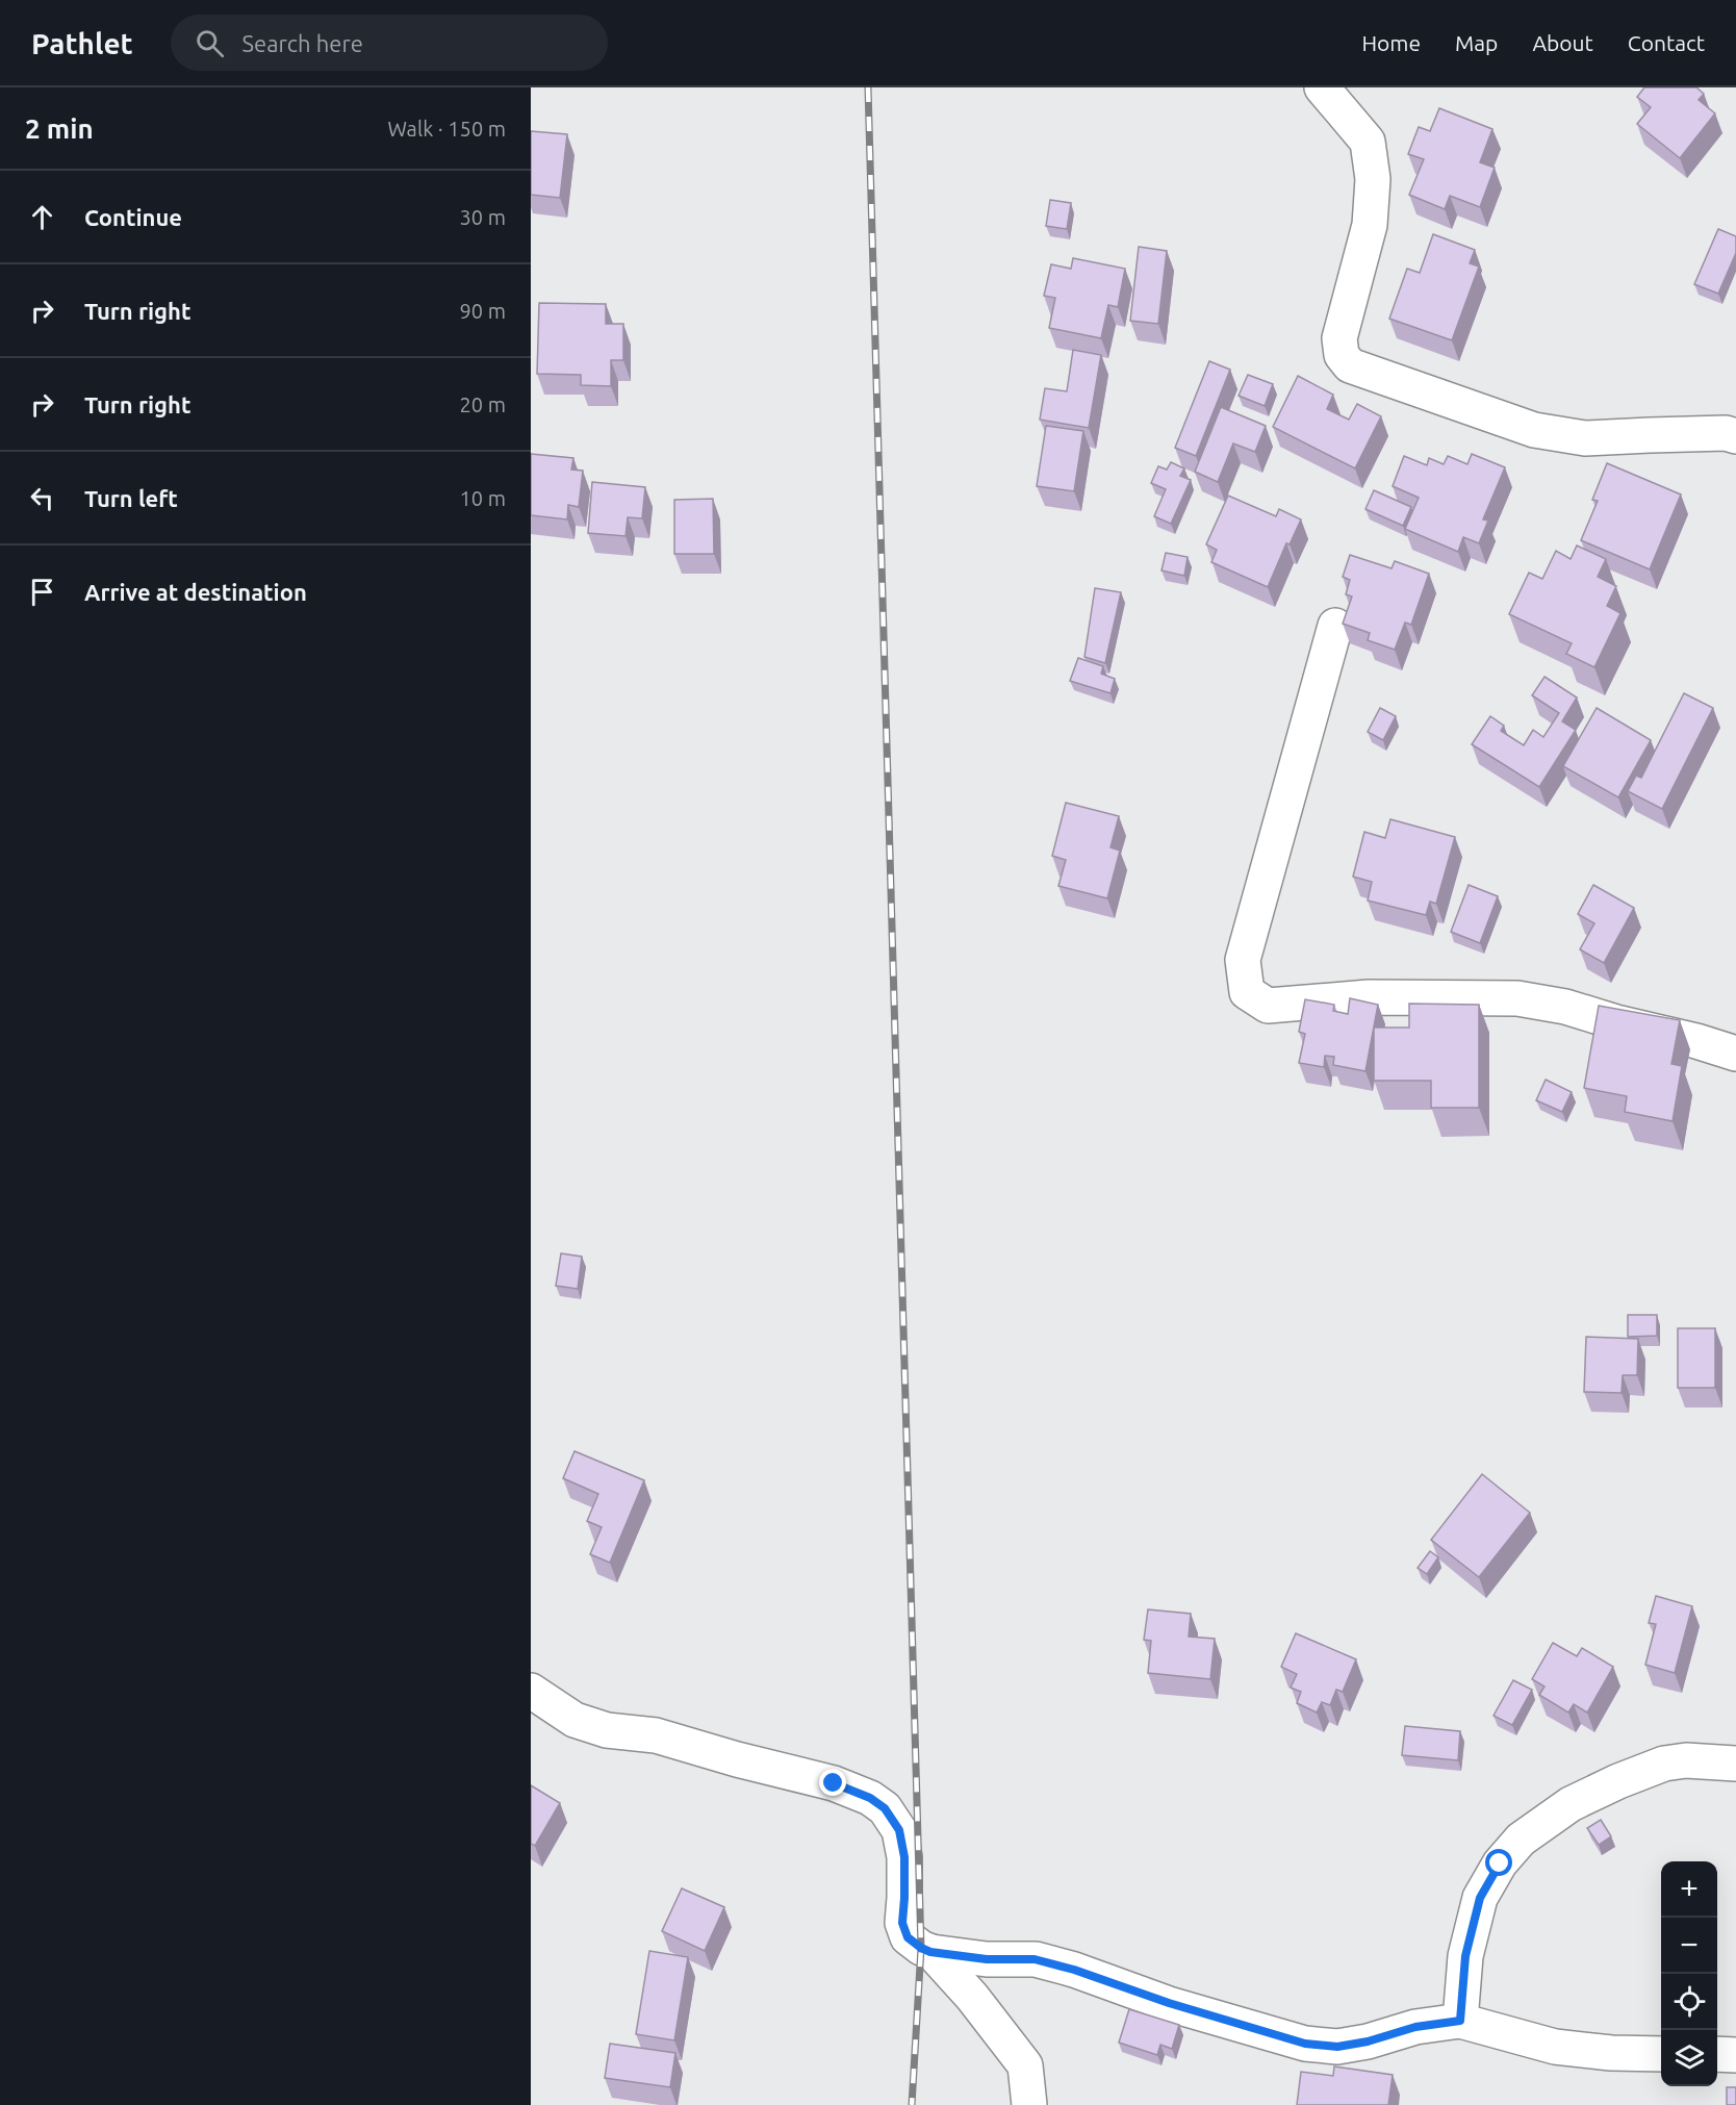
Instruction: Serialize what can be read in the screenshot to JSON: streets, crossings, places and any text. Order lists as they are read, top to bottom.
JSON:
{
  "page": {
    "header": "Pathlet",
    "search": "Search here",
    "nav": [
      "Home",
      "Map",
      "About",
      "Contact"
    ],
    "heading": ["2 min", "Walk · 150 m"],
    "list": [
      ["Continue", "30 m"],
      ["Turn right", "90 m"],
      ["Turn right", "20 m"],
      ["Turn left", "10 m"],
      "Arrive at destination"
    ],
    "map_buttons": ["+", "−"]
  }
}
